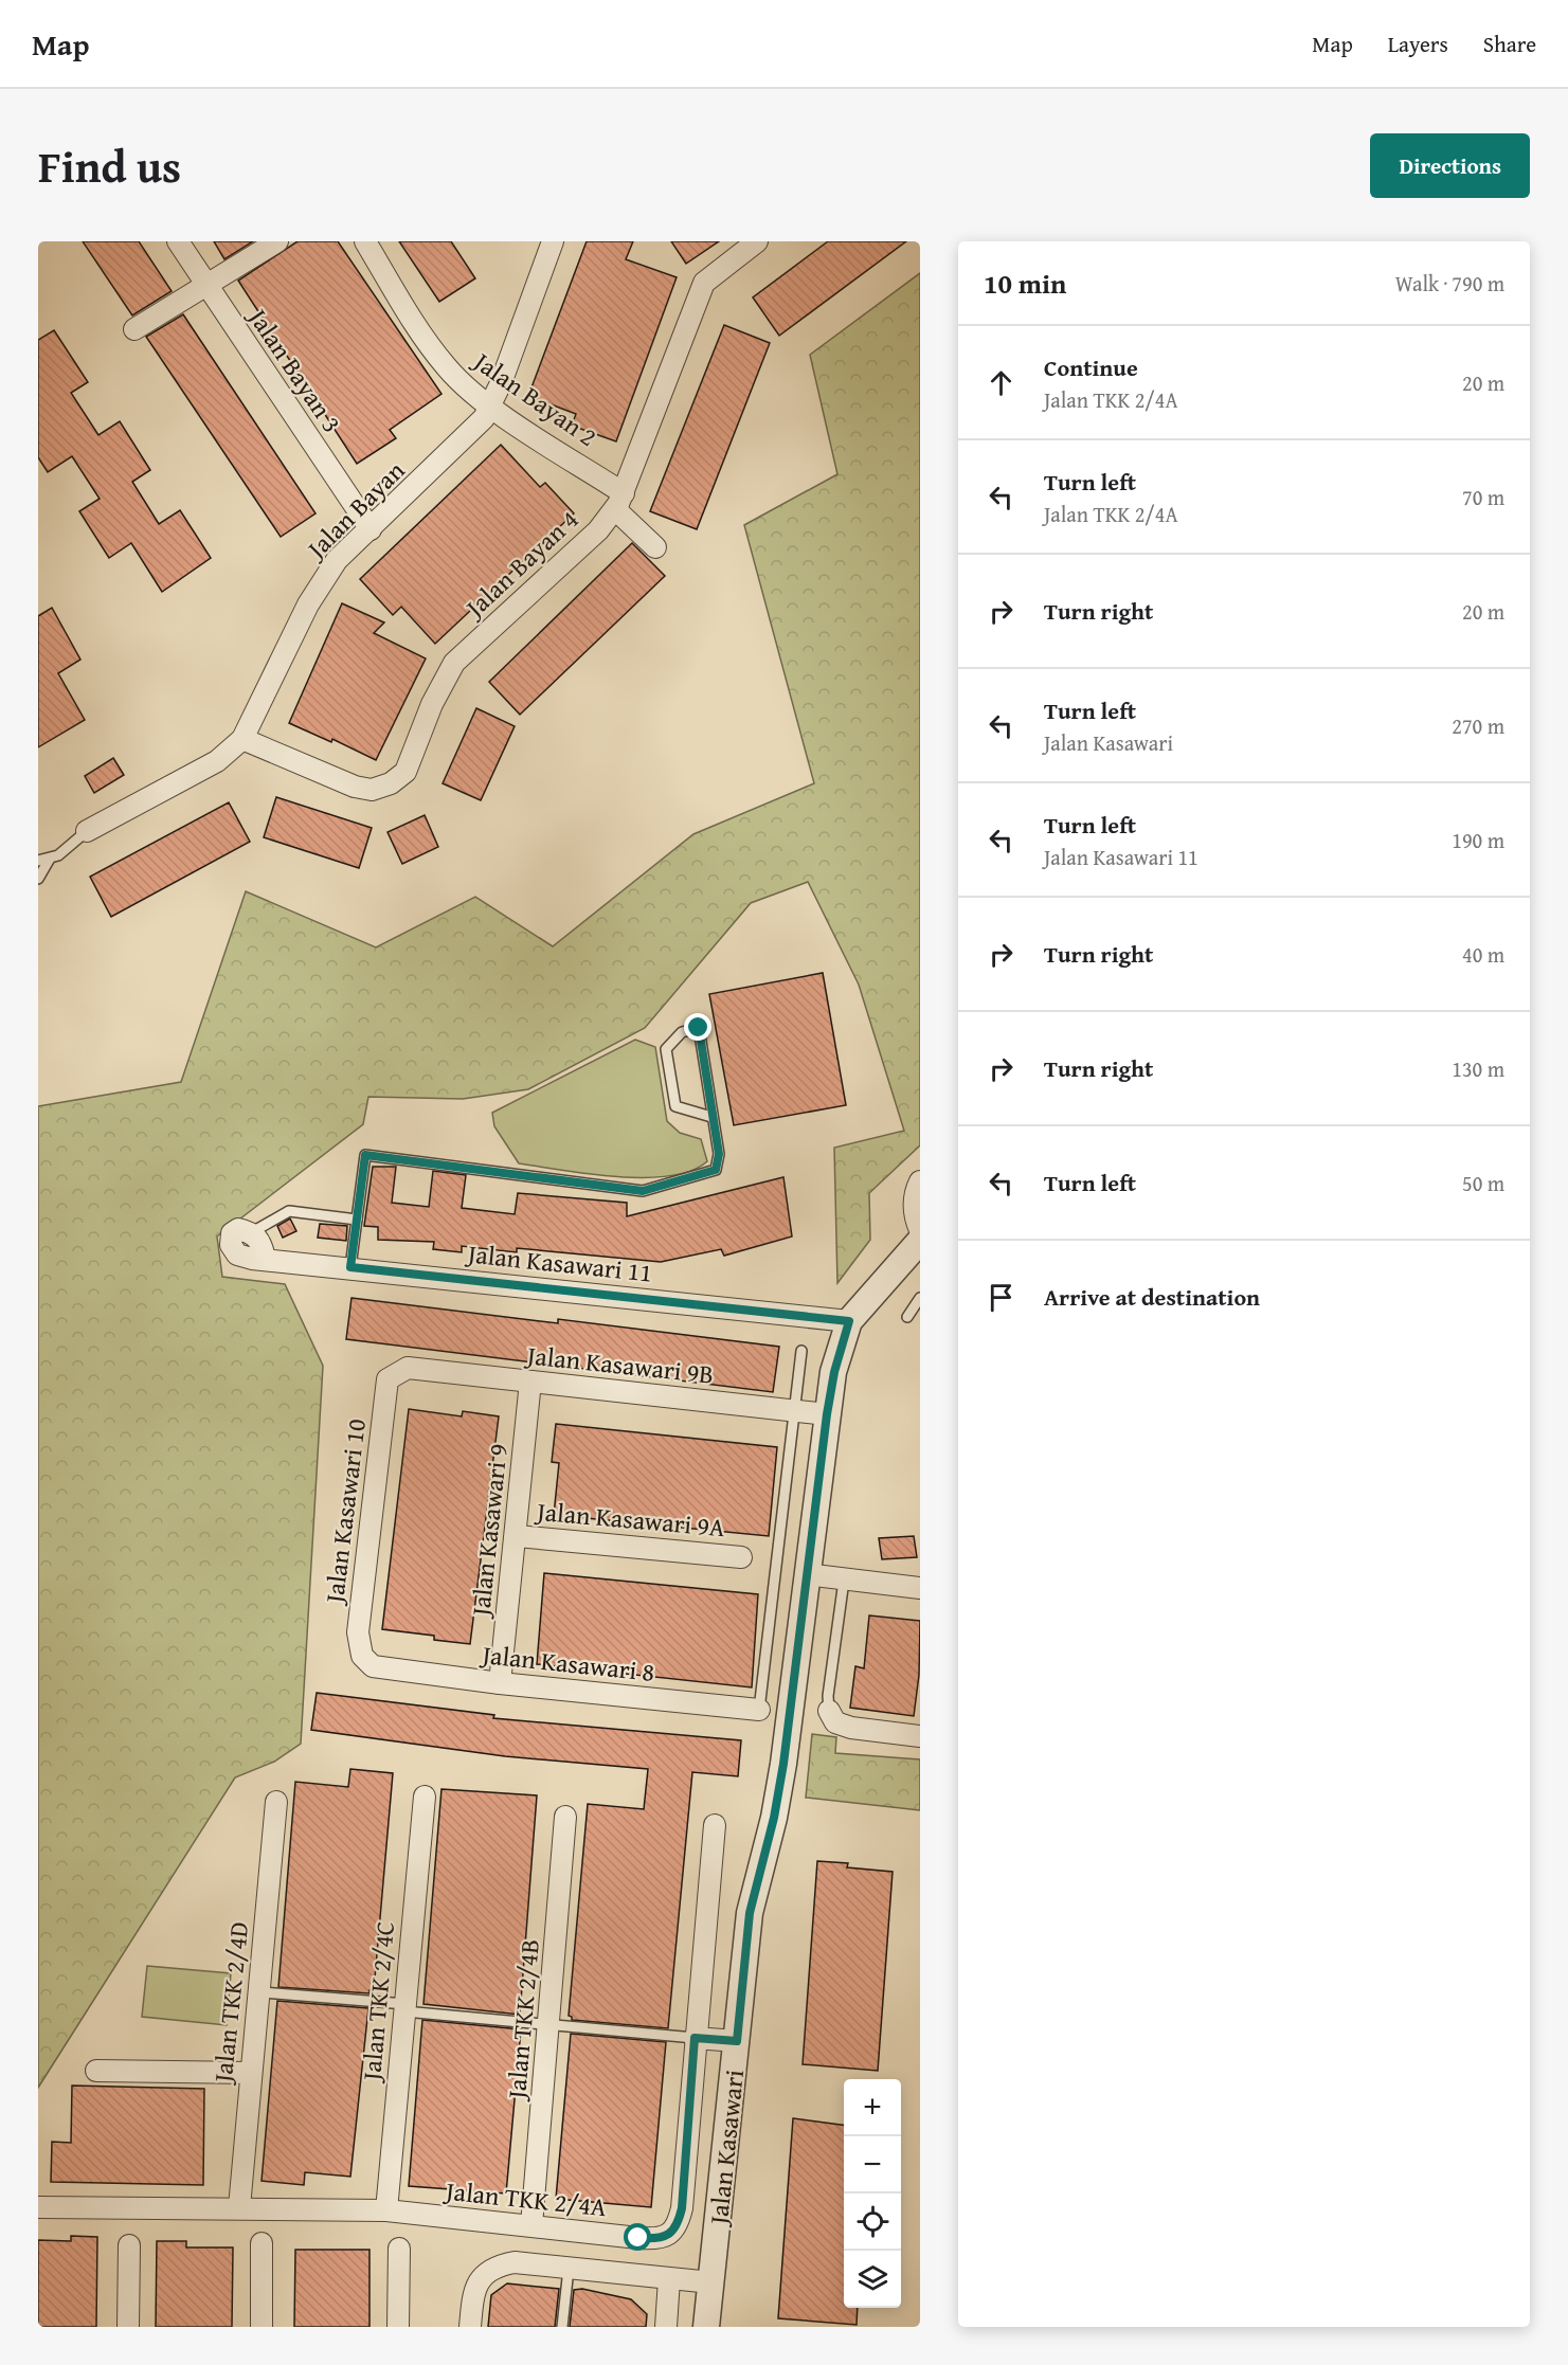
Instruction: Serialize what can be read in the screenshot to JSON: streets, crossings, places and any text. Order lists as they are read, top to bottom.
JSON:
{
  "streets": {
    "street": [
      "Jalan Bayan 3",
      "Jalan Bayan 2",
      "Jalan Bayan",
      "Jalan Bayan 4",
      "Jalan Kasawari 11",
      "Jalan Kasawari 9B",
      "Jalan Kasawari 10",
      "Jalan Kasawari 9A",
      "Jalan Kasawari 9",
      "Jalan Kasawari 8",
      "Jalan TKK 2/4C",
      "Jalan TKK 2/4D",
      "Jalan TKK 2/4B",
      "Jalan Kasawari",
      "Jalan TKK 2/4A"
    ]
  },
  "crossings": [
    ["Jalan Bayan 3", "Jalan Bayan"],
    ["Jalan Bayan 2", "Jalan Bayan"],
    ["Jalan Bayan 2", "Jalan Bayan 4"],
    ["Jalan Bayan", "Jalan Bayan 4"],
    ["Jalan Kasawari 11", "Jalan Kasawari"],
    ["Jalan Kasawari 9B", "Jalan Kasawari 10"],
    ["Jalan Kasawari 9B", "Jalan Kasawari 9"],
    ["Jalan Kasawari 9B", "Jalan Kasawari"],
    ["Jalan Kasawari 10", "Jalan Kasawari 8"],
    ["Jalan Kasawari 9A", "Jalan Kasawari 9"],
    ["Jalan Kasawari 9", "Jalan Kasawari 8"],
    ["Jalan TKK 2/4C", "Jalan TKK 2/4A"],
    ["Jalan TKK 2/4D", "Jalan TKK 2/4A"],
    ["Jalan TKK 2/4B", "Jalan TKK 2/4A"]
  ],
  "page": {
    "header": "Map",
    "nav": ["Map", "Layers", "Share"],
    "title": "Find us",
    "buttons": "Directions",
    "heading": ["10 min", "Walk · 790 m"],
    "list": [
      ["Continue", "Jalan TKK 2/4A", "20 m"],
      ["Turn left", "Jalan TKK 2/4A", "70 m"],
      ["Turn right", "20 m"],
      ["Turn left", "Jalan Kasawari", "270 m"],
      ["Turn left", "Jalan Kasawari 11", "190 m"],
      ["Turn right", "40 m"],
      ["Turn right", "130 m"],
      ["Turn left", "50 m"],
      "Arrive at destination"
    ],
    "map_buttons": ["+", "−"]
  }
}
